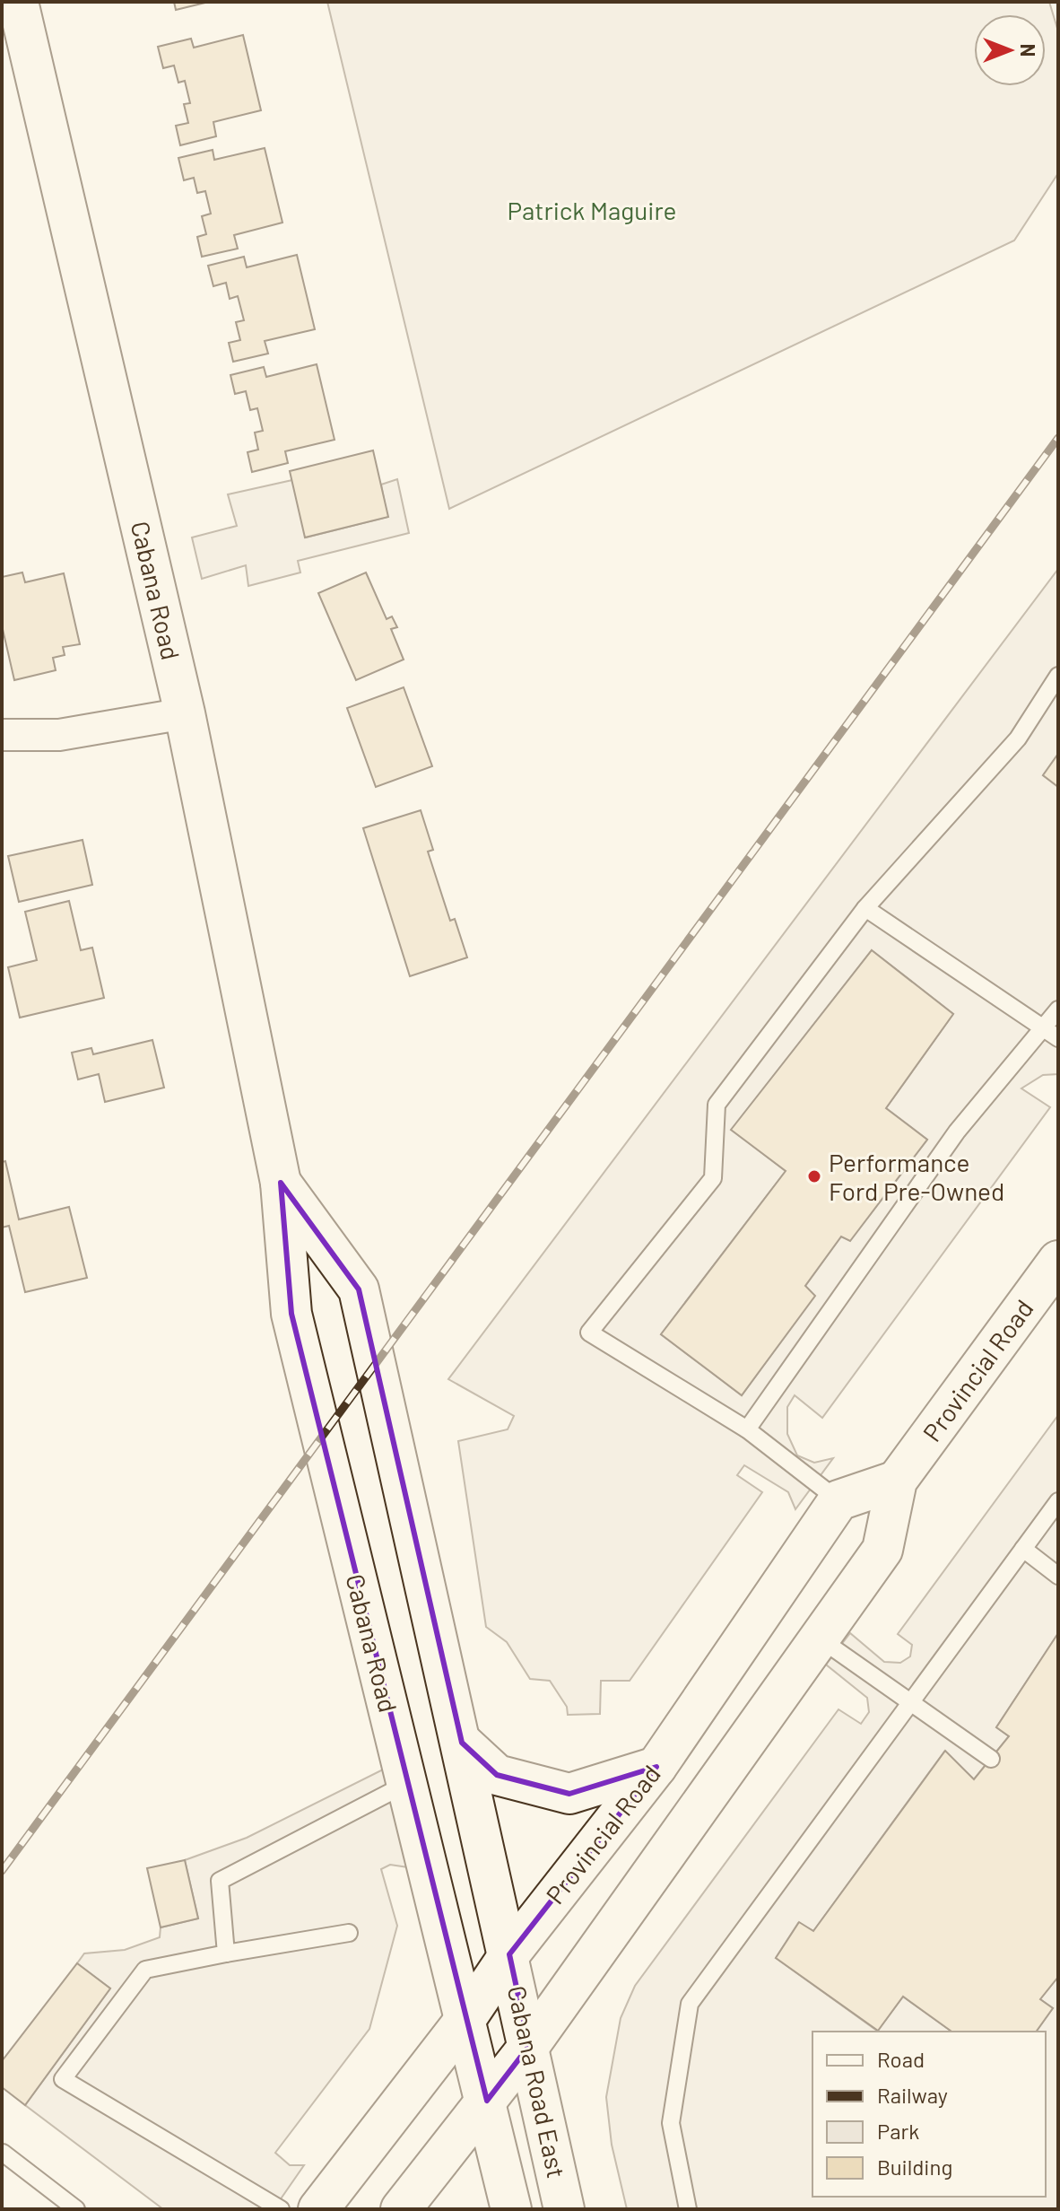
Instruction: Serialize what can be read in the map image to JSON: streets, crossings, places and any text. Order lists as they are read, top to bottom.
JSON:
{
  "streets": {
    "main road": ["Cabana Road", "Provincial Road", "Cabana Road East"]
  },
  "crossings": [
    ["Cabana Road", "Provincial Road"],
    ["Cabana Road", "Cabana Road East"],
    ["Provincial Road", "Cabana Road East"]
  ],
  "parks": ["Patrick Maguire"],
  "places": ["Performance Ford Pre-Owned"],
  "legend": [
    "Road",
    "Railway",
    "Park",
    "Building"
  ],
  "north": "right"
}
